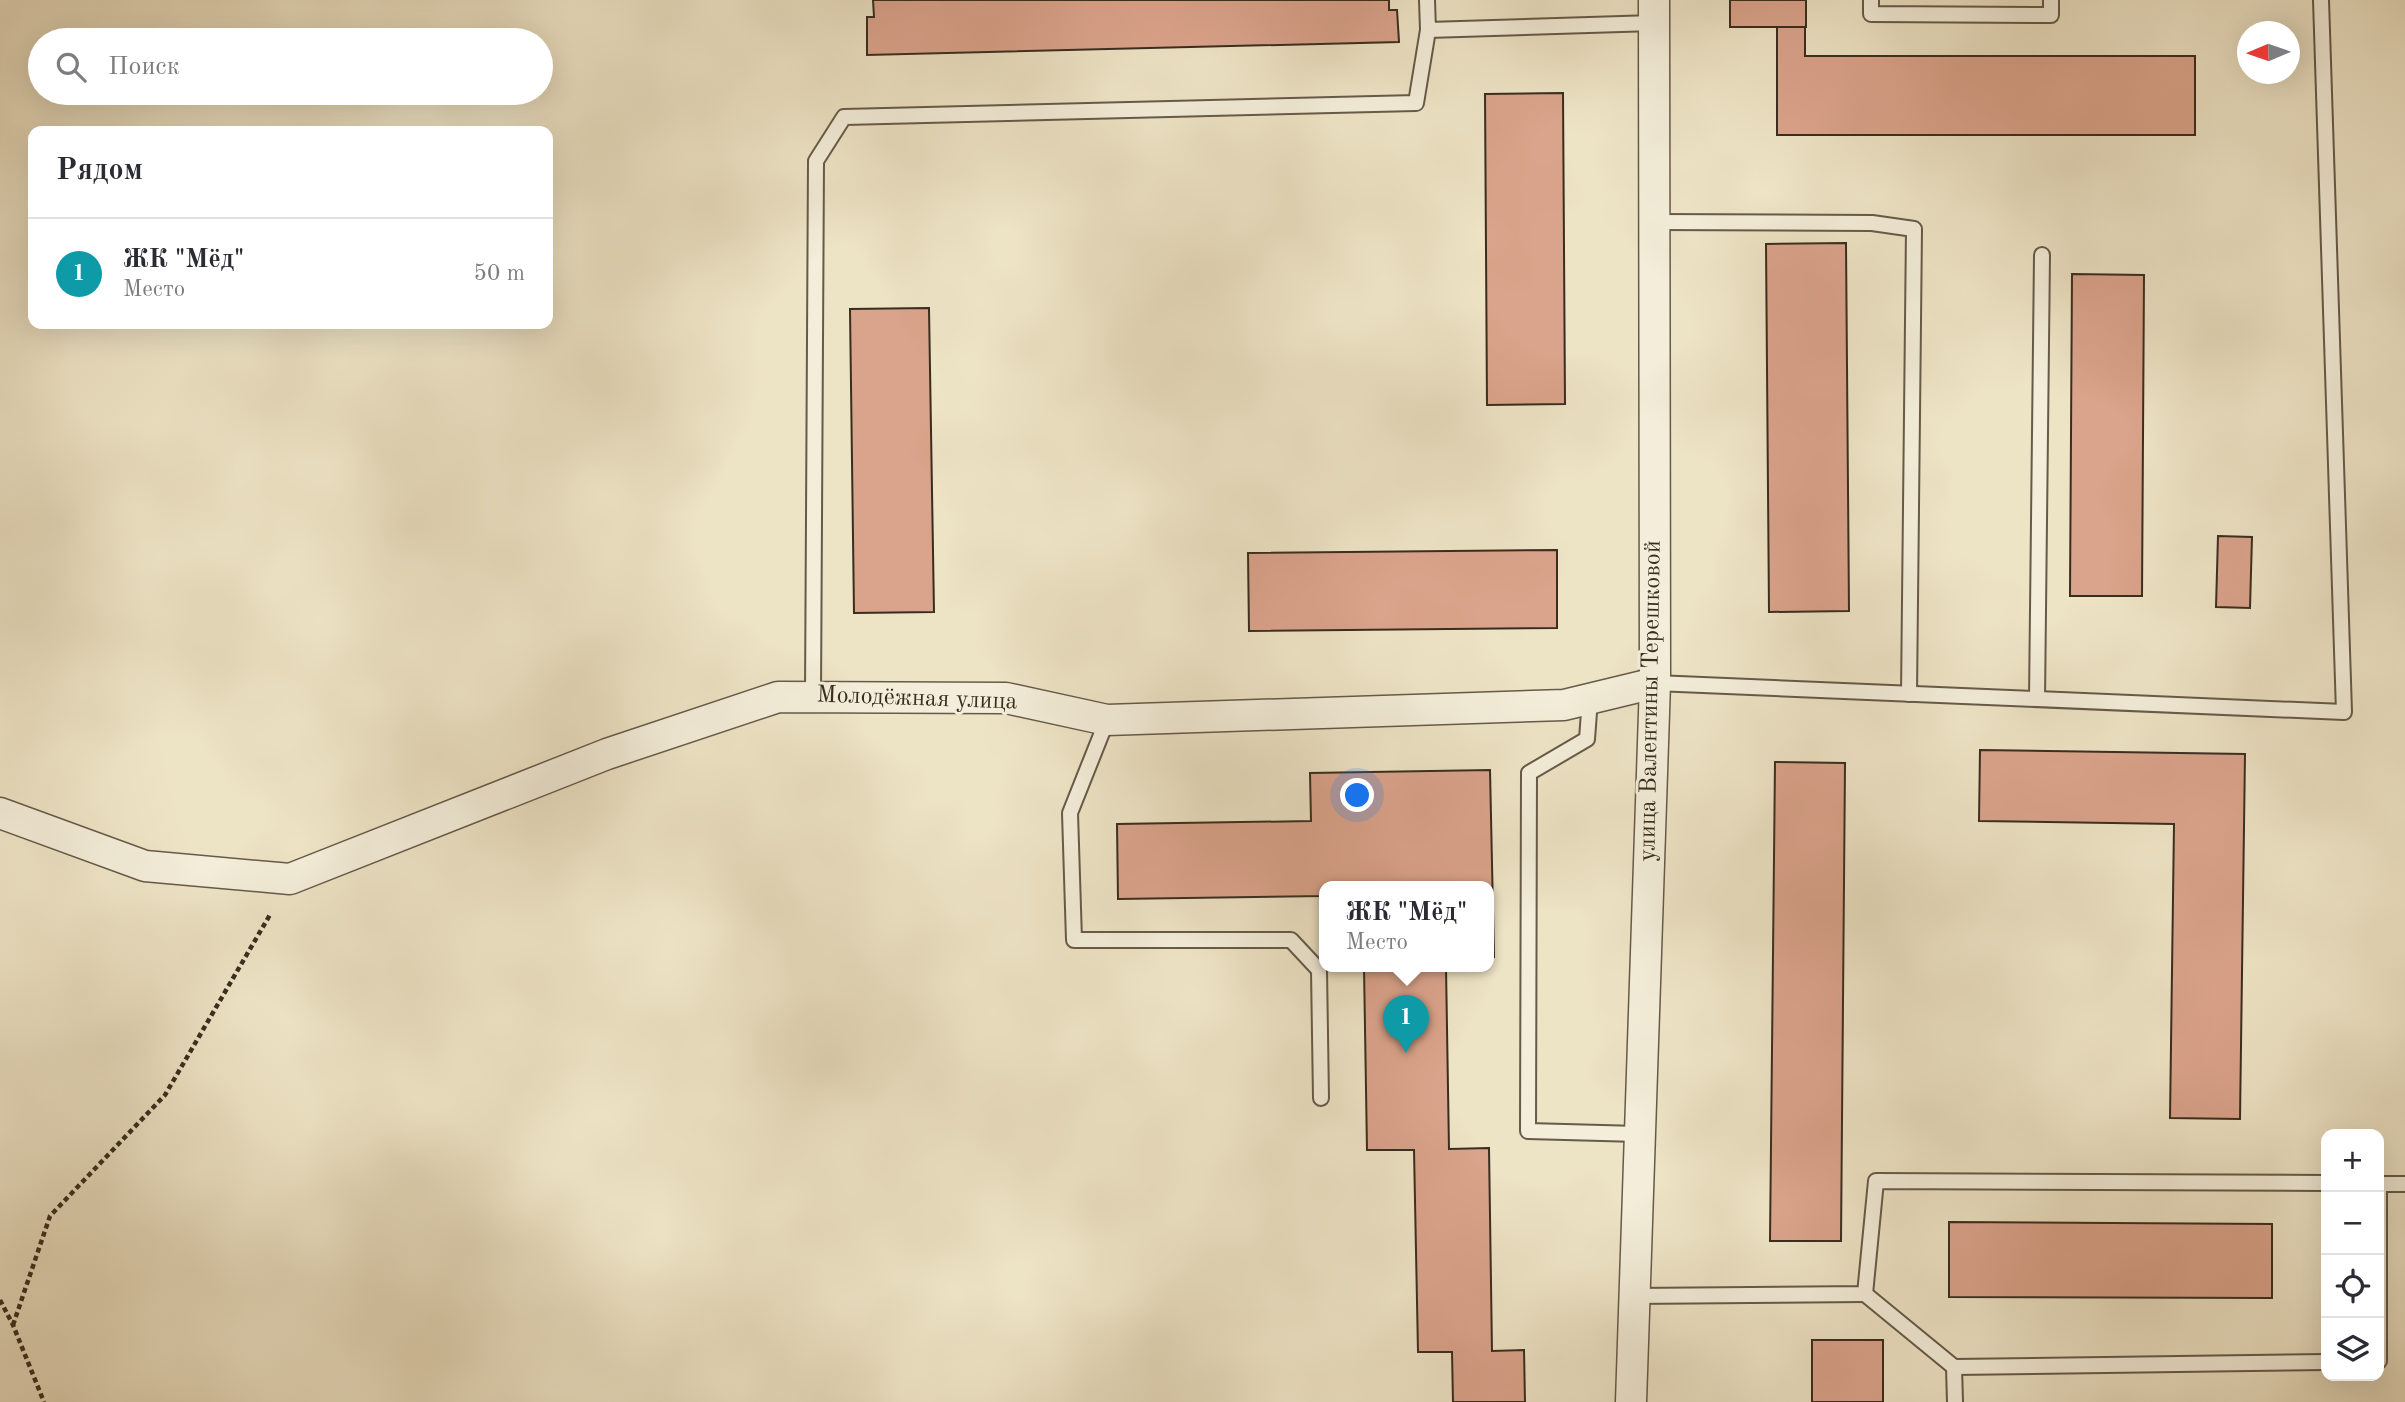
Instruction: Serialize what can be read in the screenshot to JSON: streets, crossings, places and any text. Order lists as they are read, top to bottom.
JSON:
{
  "streets": {
    "street": ["Молодёжная улица", "улица Валентины Терешковой"]
  },
  "crossings": [
    ["Молодёжная улица", "улица Валентины Терешковой"]
  ],
  "north": "left",
  "page": {
    "search": "Поиск",
    "heading": "Рядом",
    "list": [
      {
        "mark": "1",
        "name": "ЖК \"Мёд\"",
        "note": "Место",
        "value": "50 m"
      }
    ],
    "popup": ["ЖК \"Мёд\"", "Место"],
    "pins": "1",
    "map_buttons": ["+", "−"]
  }
}
